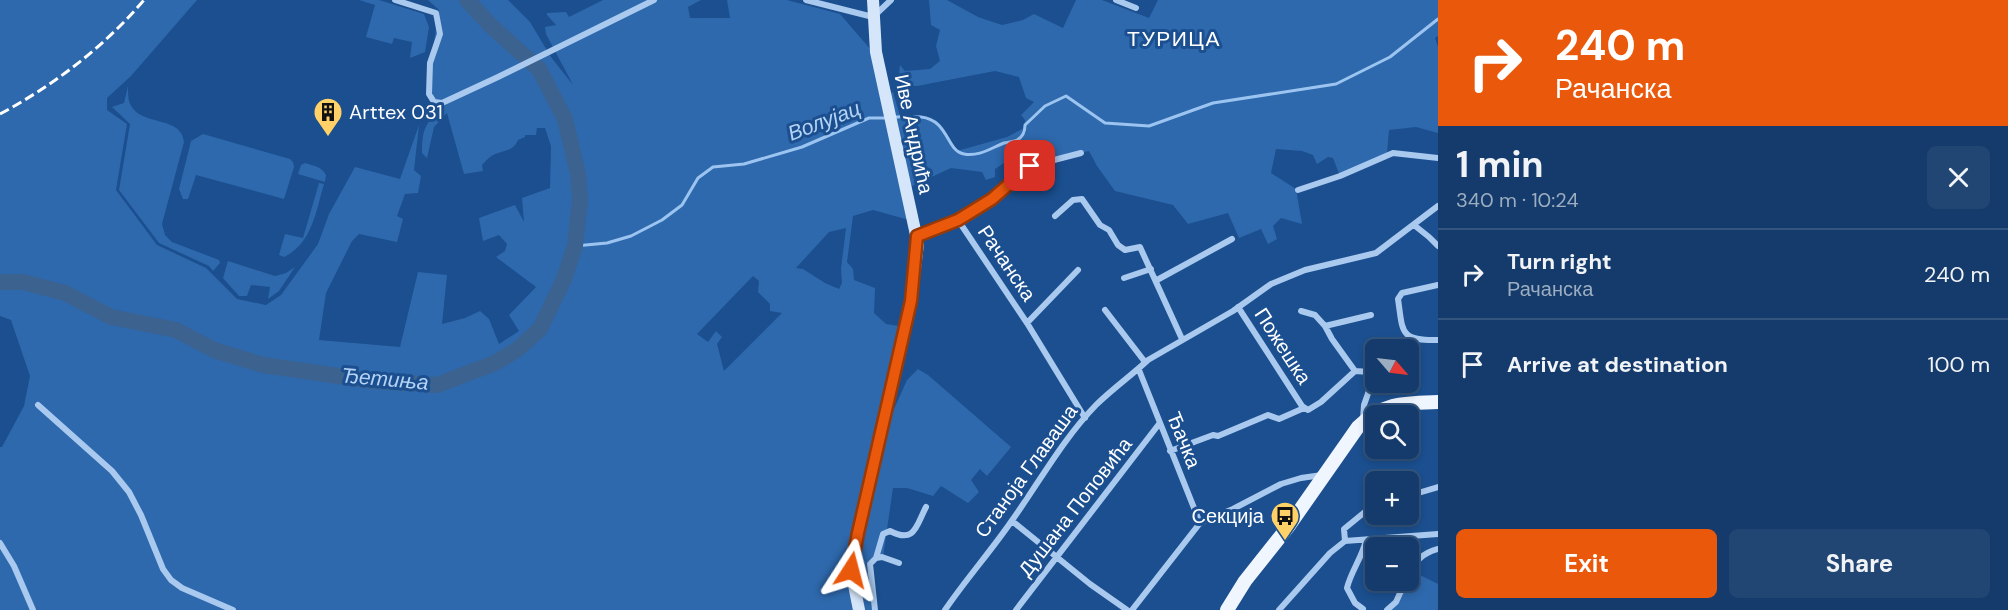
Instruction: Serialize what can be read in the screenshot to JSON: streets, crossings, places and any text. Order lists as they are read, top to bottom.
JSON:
{
  "streets": {
    "street": [
      "Иве Андрића",
      "Рачанска",
      "Пожешка",
      "Ђачка",
      "Станоја Главаша",
      "Душана Поповића"
    ]
  },
  "crossings": [
    ["Иве Андрића", "Рачанска"],
    ["Рачанска", "Станоја Главаша"],
    ["Пожешка", "Станоја Главаша"],
    ["Ђачка", "Станоја Главаша"],
    ["Ђачка", "Душана Поповића"]
  ],
  "districts": ["ТУРИЦА"],
  "water": ["Волујац", "Ђетиња"],
  "places": {
    "building": ["Arttex 031"],
    "bus stop": ["Секција"]
  },
  "north": "bottom right",
  "page": {
    "turn": ["240 m", "Рачанска"],
    "heading": ["1 min", "340 m · 10:24"],
    "list": [
      {
        "name": "Turn right",
        "note": "Рачанска",
        "value": "240 m"
      },
      {
        "name": "Arrive at destination",
        "value": "100 m"
      }
    ],
    "map_buttons": ["+", "−"],
    "buttons": ["Exit", "Share"]
  }
}
